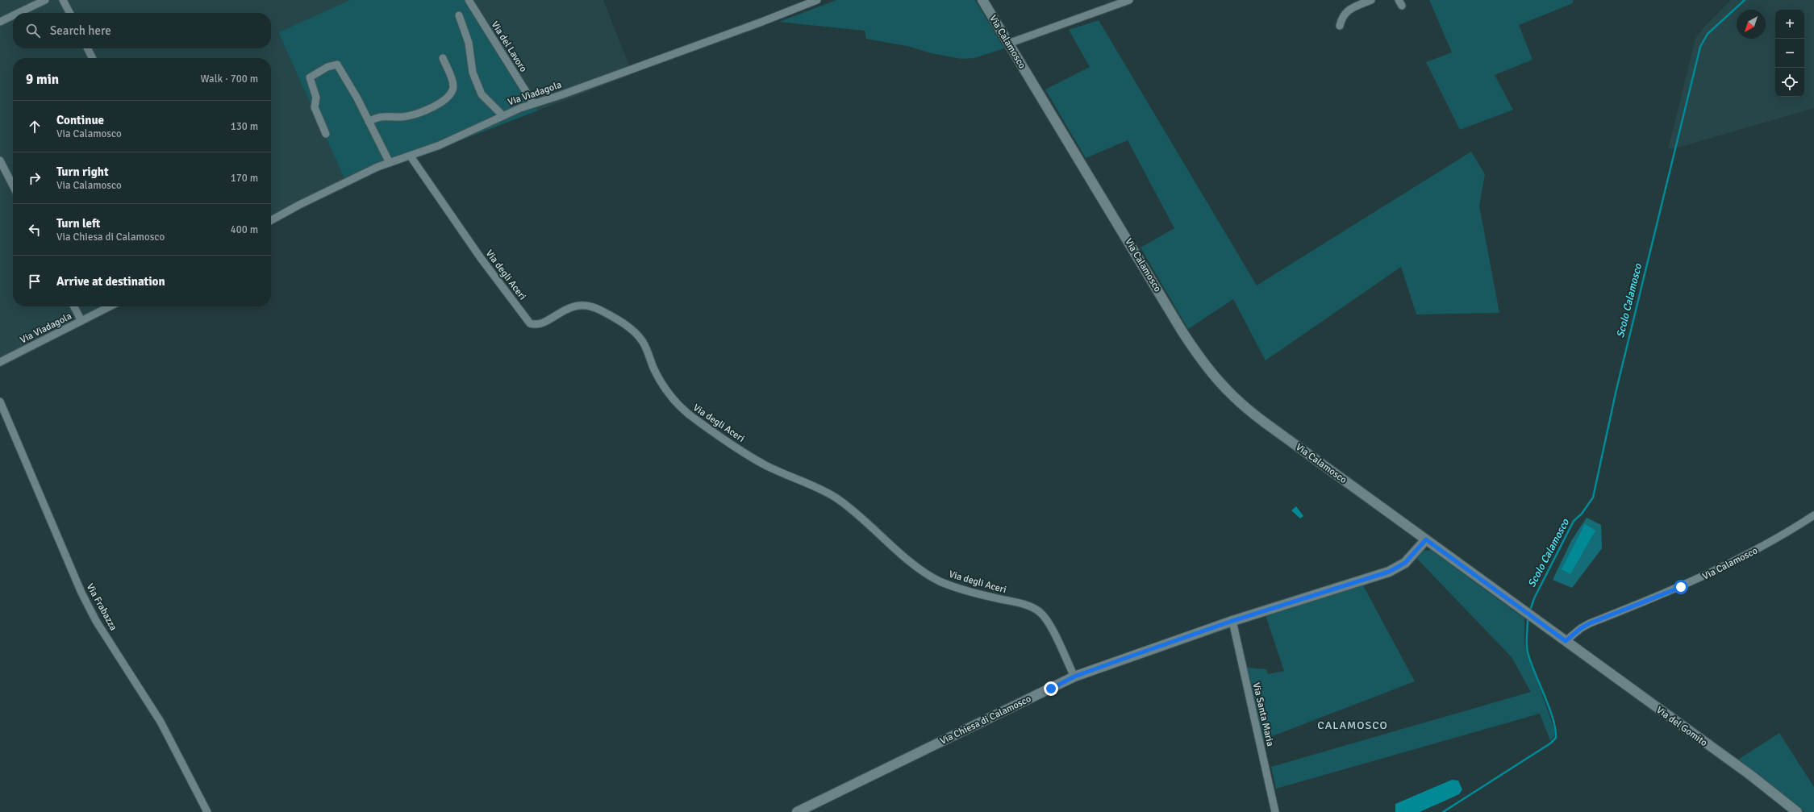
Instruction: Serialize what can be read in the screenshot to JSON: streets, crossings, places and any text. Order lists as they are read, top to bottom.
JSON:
{
  "streets": {
    "street": [
      "Via Calamosco",
      "Via del Lavoro",
      "Via Viadagola",
      "Via degli Aceri",
      "Via Frabazza",
      "Via Santa Maria",
      "Via Chiesa di Calamosco",
      "Via del Gomito"
    ]
  },
  "crossings": [
    ["Via Calamosco", "Via Chiesa di Calamosco"],
    ["Via Calamosco", "Via del Gomito"],
    ["Via del Lavoro", "Via Viadagola"],
    ["Via Viadagola", "Via degli Aceri"],
    ["Via degli Aceri", "Via Chiesa di Calamosco"],
    ["Via Santa Maria", "Via Chiesa di Calamosco"]
  ],
  "districts": ["CALAMOSCO"],
  "water": ["Scolo Calamosco"],
  "north": "bottom left",
  "page": {
    "map_buttons": ["+", "−"],
    "search": "Search here",
    "heading": ["9 min", "Walk · 700 m"],
    "list": [
      ["Continue", "Via Calamosco", "130 m"],
      ["Turn right", "Via Calamosco", "170 m"],
      ["Turn left", "Via Chiesa di Calamosco", "400 m"],
      "Arrive at destination"
    ]
  }
}
